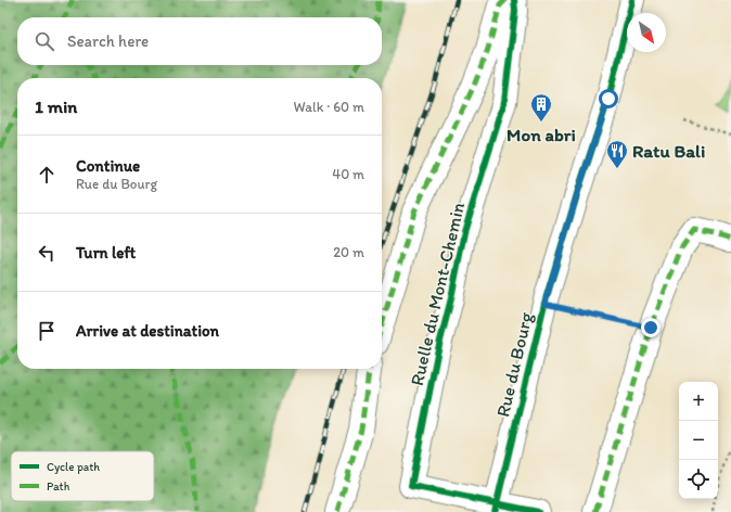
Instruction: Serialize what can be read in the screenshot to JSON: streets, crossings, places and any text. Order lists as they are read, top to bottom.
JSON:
{
  "streets": {
    "street": ["Ruelle du Mont-Chemin", "Rue du Bourg"]
  },
  "crossings": [
    ["Ruelle du Mont-Chemin", "Rue du Bourg"]
  ],
  "places": {
    "building": ["Mon abri"],
    "restaurant": ["Ratu Bali"]
  },
  "legend": ["Cycle path", "Path"],
  "north": "bottom right",
  "page": {
    "search": "Search here",
    "heading": ["1 min", "Walk · 60 m"],
    "list": [
      ["Continue", "Rue du Bourg", "40 m"],
      ["Turn left", "20 m"],
      "Arrive at destination"
    ],
    "map_buttons": ["+", "−"]
  }
}
